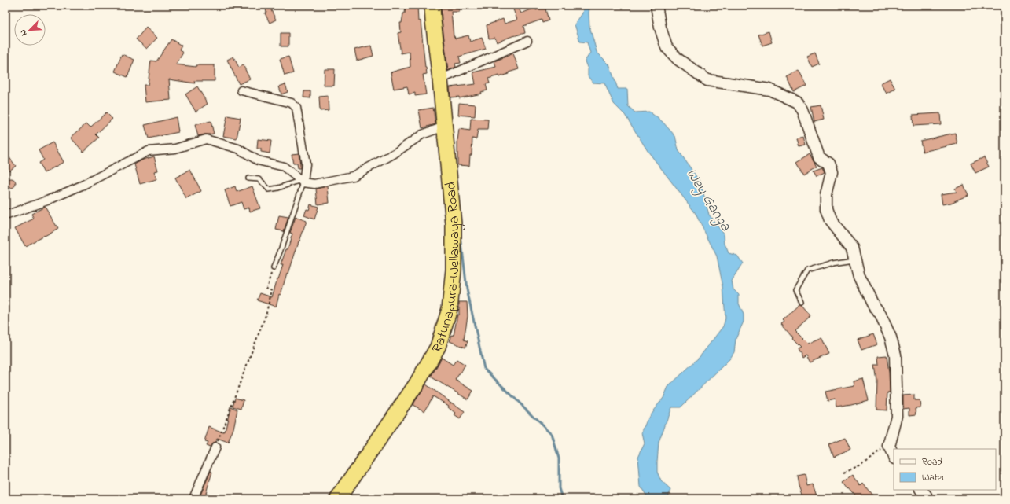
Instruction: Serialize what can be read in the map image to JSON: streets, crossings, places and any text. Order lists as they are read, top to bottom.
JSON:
{
  "streets": {
    "highway": ["Ratunapura-Wellawaya Road"]
  },
  "water": ["Wey Ganga"],
  "legend": ["Road", "Water"],
  "north": "bottom left"
}
